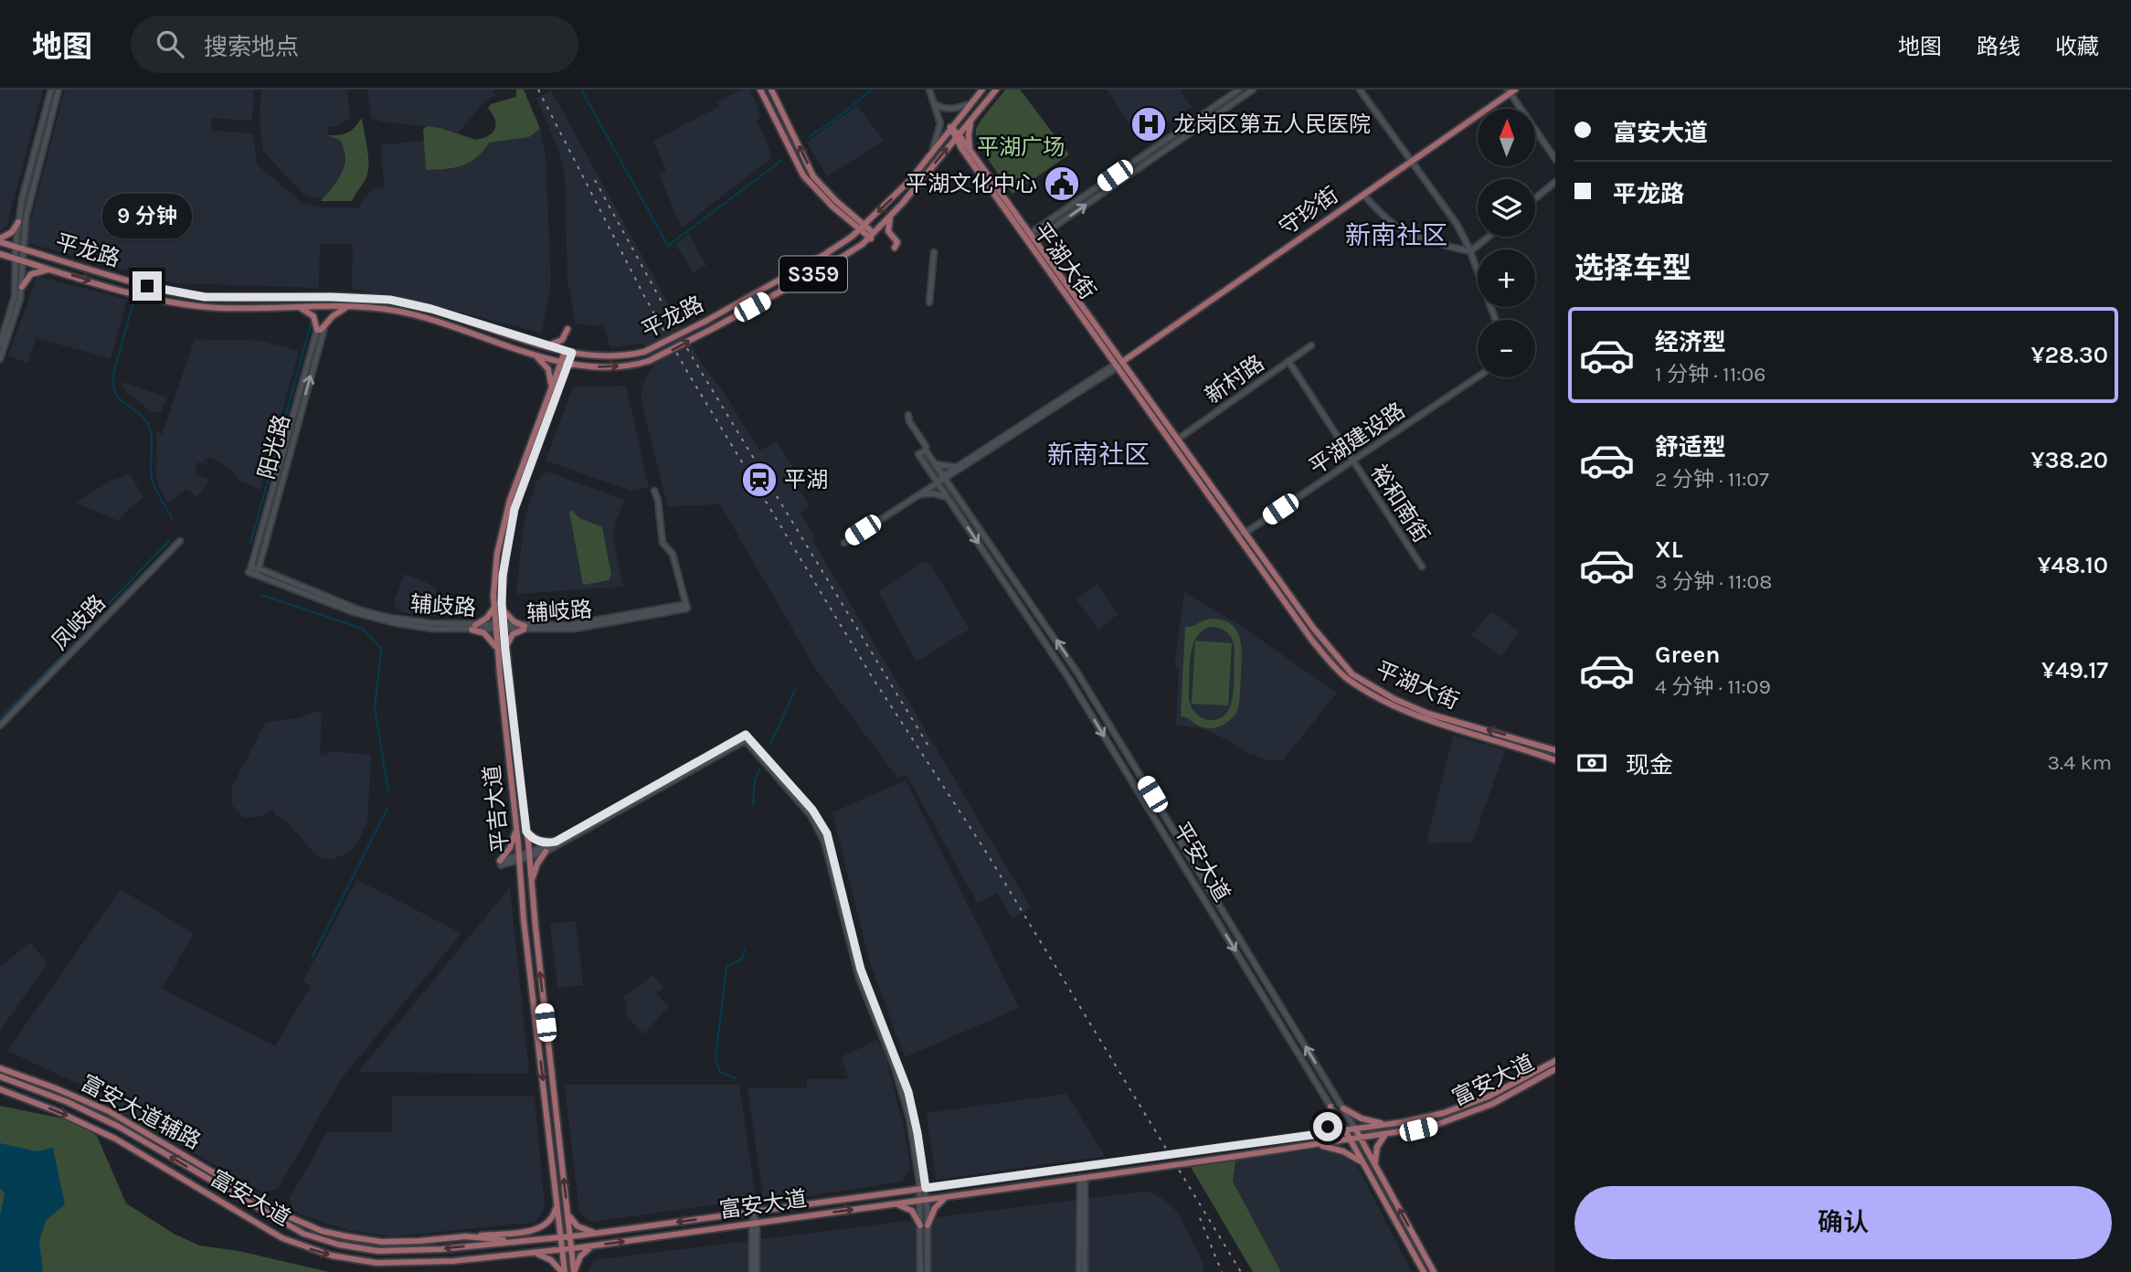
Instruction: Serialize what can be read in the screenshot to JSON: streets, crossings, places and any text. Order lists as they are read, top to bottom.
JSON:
{
  "streets": {
    "main road": [
      "守珍街",
      "平龙路",
      "平湖大街",
      "S359",
      "平吉大道",
      "平安大道",
      "富安大道",
      "富安大道辅路"
    ],
    "street": [
      "新村路",
      "平湖建设路",
      "阳光路",
      "裕和南街",
      "辅歧路",
      "辅岐路",
      "凤岐路"
    ]
  },
  "crossings": [
    ["守珍街", "平湖大街"],
    ["守珍街", "平安大道"],
    ["平龙路", "平湖大街"],
    ["平龙路", "S359"],
    ["平龙路", "平吉大道"],
    ["平湖大街", "S359"],
    ["平湖大街", "新村路"],
    ["平湖大街", "平湖建设路"],
    ["新村路", "裕和南街"],
    ["平湖建设路", "裕和南街"],
    ["阳光路", "辅歧路"],
    ["辅歧路", "辅岐路"],
    ["辅歧路", "平吉大道"],
    ["辅岐路", "平吉大道"],
    ["平吉大道", "富安大道"],
    ["平安大道", "富安大道"],
    ["富安大道", "富安大道辅路"]
  ],
  "districts": ["新南社区", "新南社区"],
  "parks": ["平湖广场"],
  "places": {
    "hospital": ["龙岗区第五人民医院"],
    "public building": ["平湖文化中心"],
    "station": ["平湖"]
  },
  "north": "top",
  "page": {
    "header": "地图",
    "search": "搜索地点",
    "nav": ["地图", "路线", "收藏"],
    "banner": ["富安大道", "平龙路"],
    "map_buttons": ["+", "−"],
    "bubble": "9 分钟",
    "heading": "选择车型",
    "list": [
      {
        "name": "经济型",
        "note": "1 分钟 · 11:06",
        "value": "¥28.30"
      },
      {
        "name": "舒适型",
        "note": "2 分钟 · 11:07",
        "value": "¥38.20"
      },
      {
        "name": "XL",
        "note": "3 分钟 · 11:08",
        "value": "¥48.10"
      },
      {
        "name": "Green",
        "note": "4 分钟 · 11:09",
        "value": "¥49.17"
      }
    ],
    "pay": ["现金", "3.4 km"],
    "buttons": "确认"
  }
}
